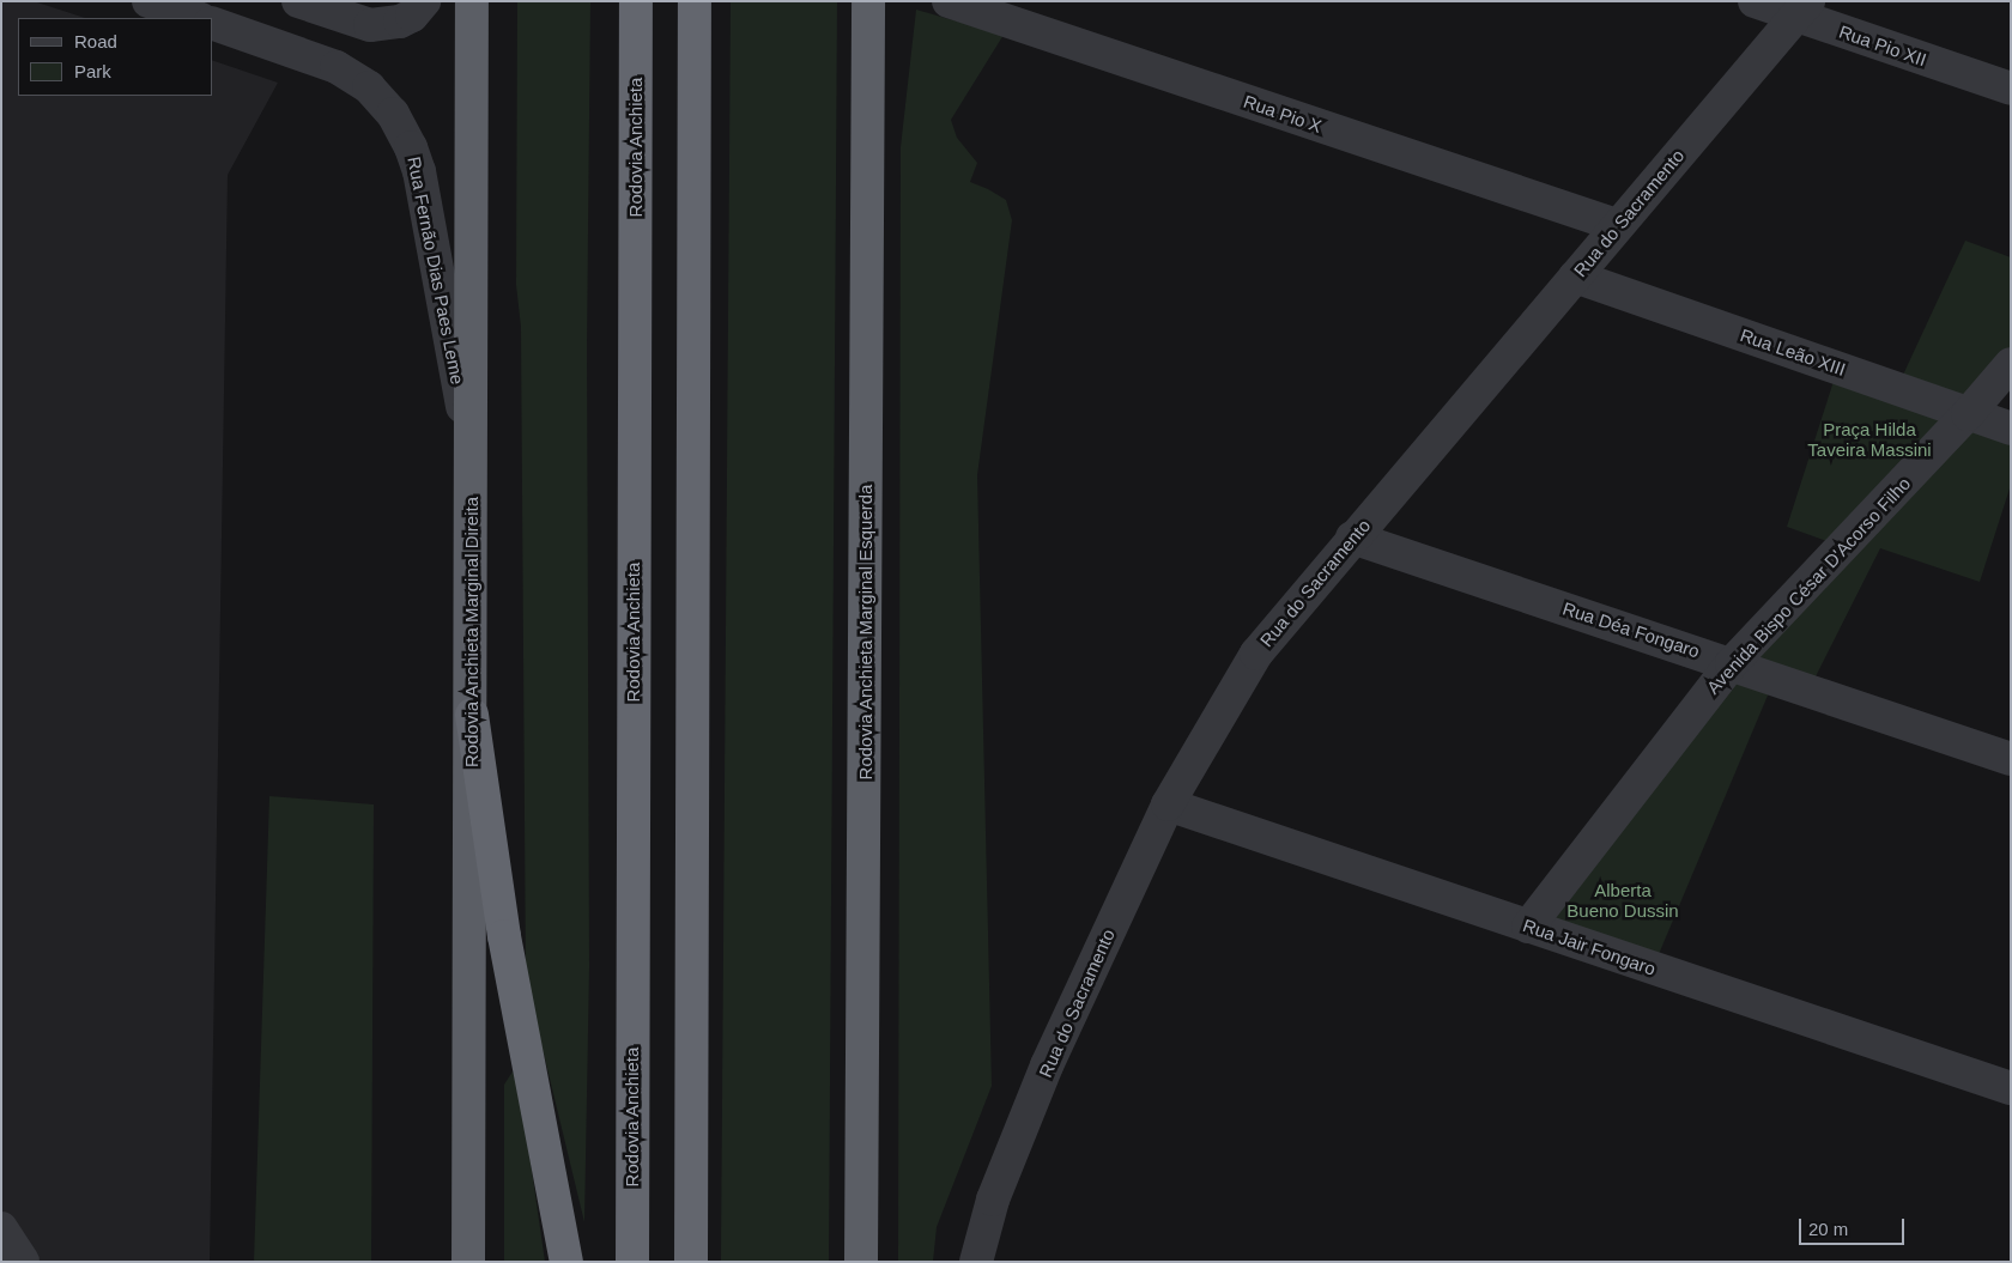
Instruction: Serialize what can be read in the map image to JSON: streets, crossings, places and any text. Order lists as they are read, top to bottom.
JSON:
{
  "streets": {
    "highway": ["Rodovia Anchieta", "Rodovia Anchieta Marginal Direita", "Rodovia Anchieta Marginal Esquerda"],
    "street": [
      "Rua Pio XII",
      "Rua Pio X",
      "Rua do Sacramento",
      "Rua Fernão Dias Paes Leme",
      "Rua Leão XIII",
      "Avenida Bispo César D'Acorso Filho",
      "Rua Déa Fongaro",
      "Rua Jair Fongaro"
    ]
  },
  "crossings": [
    ["Rua Pio XII", "Rua do Sacramento"],
    ["Rua Pio X", "Rua do Sacramento"],
    ["Rua do Sacramento", "Rua Leão XIII"],
    ["Rua do Sacramento", "Rua Déa Fongaro"],
    ["Rua do Sacramento", "Rua Jair Fongaro"],
    ["Rua Fernão Dias Paes Leme", "Rodovia Anchieta Marginal Direita"],
    ["Rua Leão XIII", "Avenida Bispo César D'Acorso Filho"],
    ["Avenida Bispo César D'Acorso Filho", "Rua Déa Fongaro"],
    ["Avenida Bispo César D'Acorso Filho", "Rua Jair Fongaro"]
  ],
  "parks": ["Praça Hilda Taveira Massini", "Alberta Bueno Dussin"],
  "legend": ["Road", "Park"],
  "scale_bar": "20 m"
}
